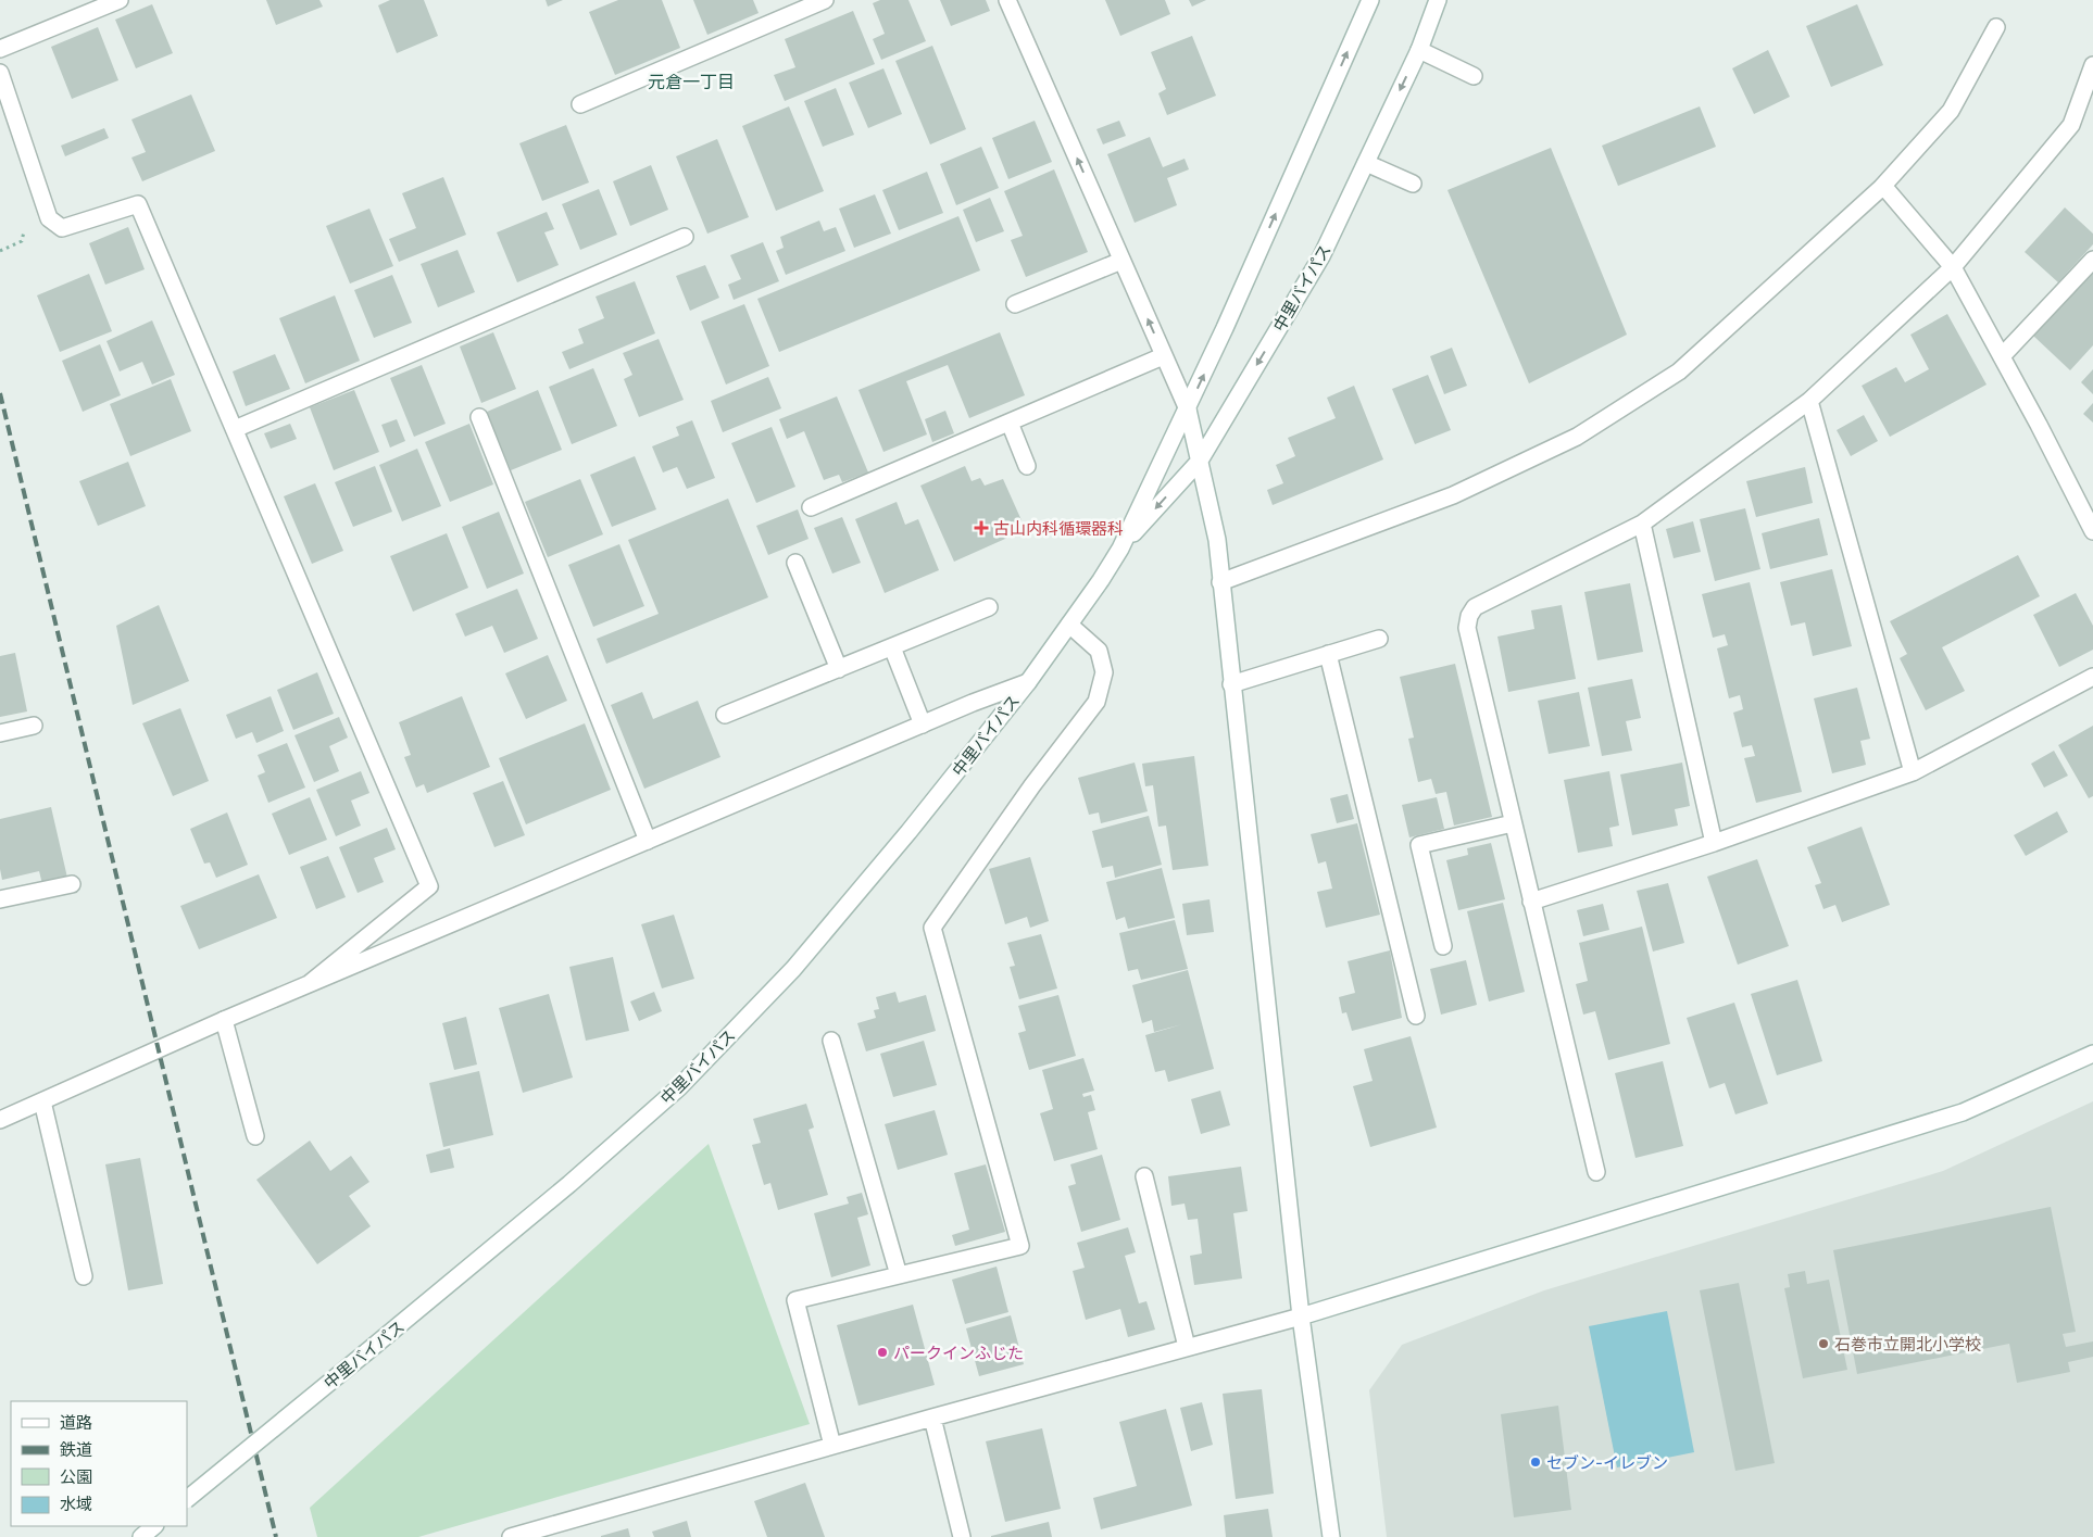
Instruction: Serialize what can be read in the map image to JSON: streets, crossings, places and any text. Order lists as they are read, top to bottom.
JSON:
{
  "streets": {
    "street": ["中里バイパス"]
  },
  "districts": ["元倉一丁目"],
  "places": {
    "health": ["古山内科循環器科"],
    "other": ["石巻市立開北小学校", "パークインふじた", "セブン-イレブン"]
  },
  "legend": [
    "道路",
    "鉄道",
    "公園",
    "水域"
  ]
}
